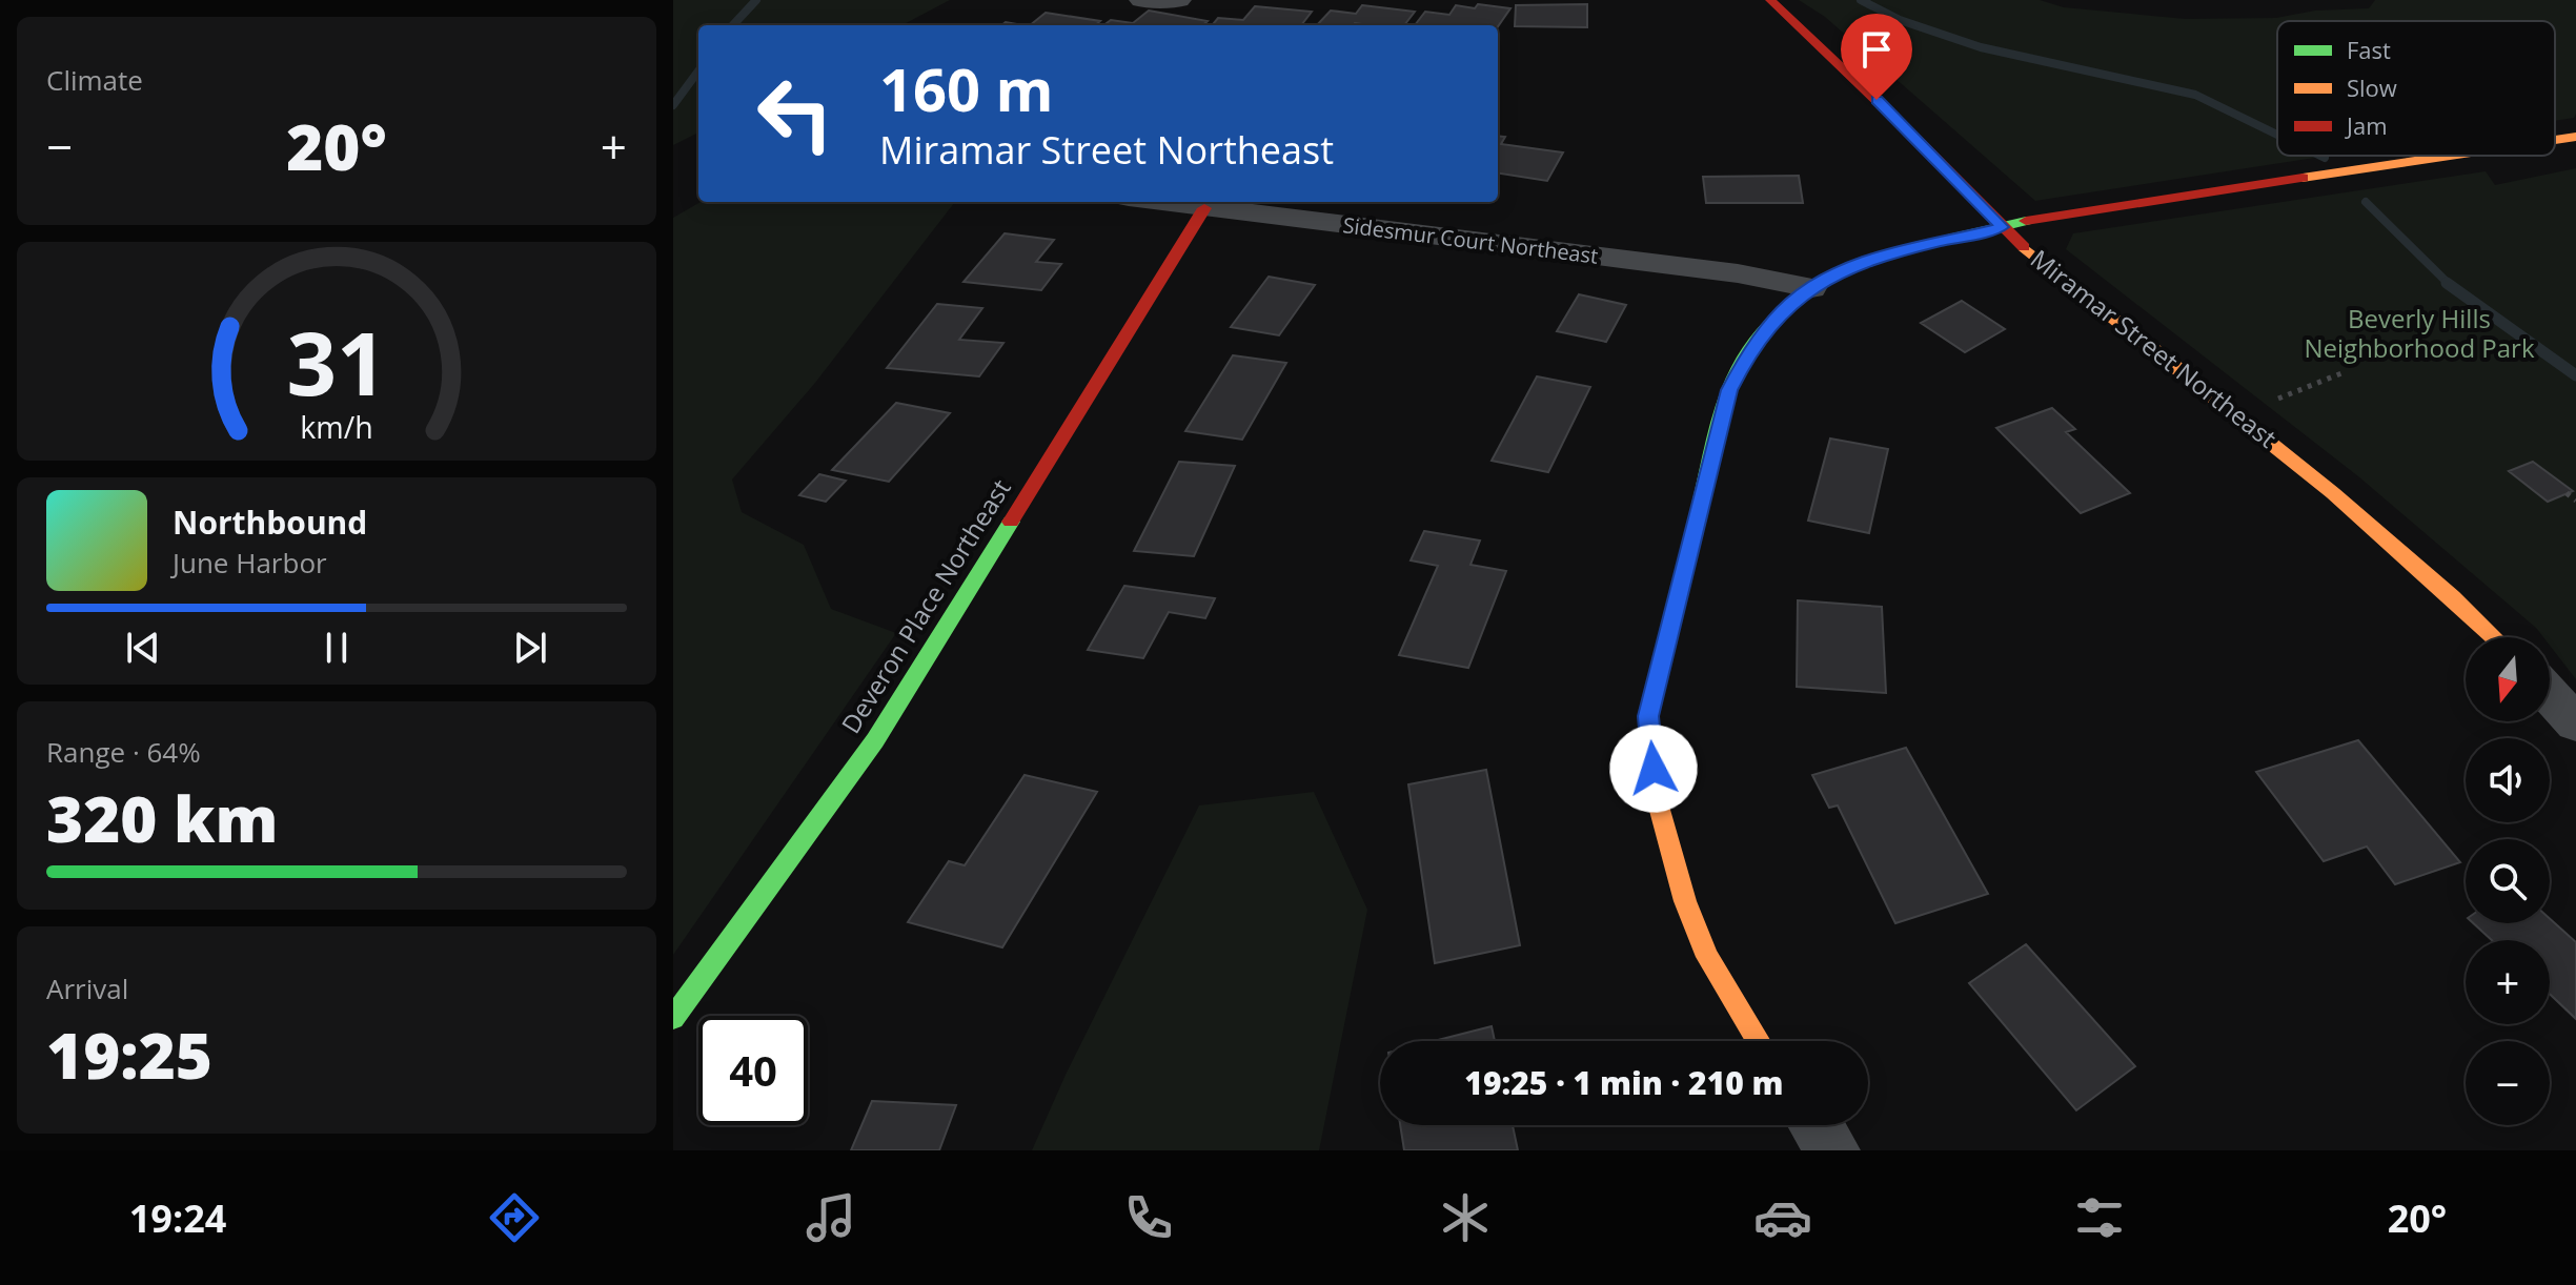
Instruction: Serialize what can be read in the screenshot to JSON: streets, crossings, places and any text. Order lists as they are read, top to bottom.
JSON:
{
  "streets": {
    "street": ["Sidesmur Court Northeast", "Miramar Street Northeast", "Deveron Place Northeast"]
  },
  "crossings": [
    ["Sidesmur Court Northeast", "Deveron Place Northeast"]
  ],
  "parks": ["Beverly Hills Neighborhood Park"],
  "legend": ["Fast", "Slow", "Jam"],
  "north": "bottom",
  "page": {
    "tile": [
      "Climate",
      ["Range · 64%", "320 km"],
      ["Arrival", "19:25"]
    ],
    "turn": ["160 m", "Miramar Street Northeast"],
    "heat": ["−", "20°", "+"],
    "song": ["Northbound", "June Harbor"],
    "map_buttons": ["+", "−"],
    "limit": "40",
    "trip": "19:25 · 1 min · 210 m",
    "tabs": ["19:24", "20°"],
    "gauge": ["31", "km/h"]
  }
}
